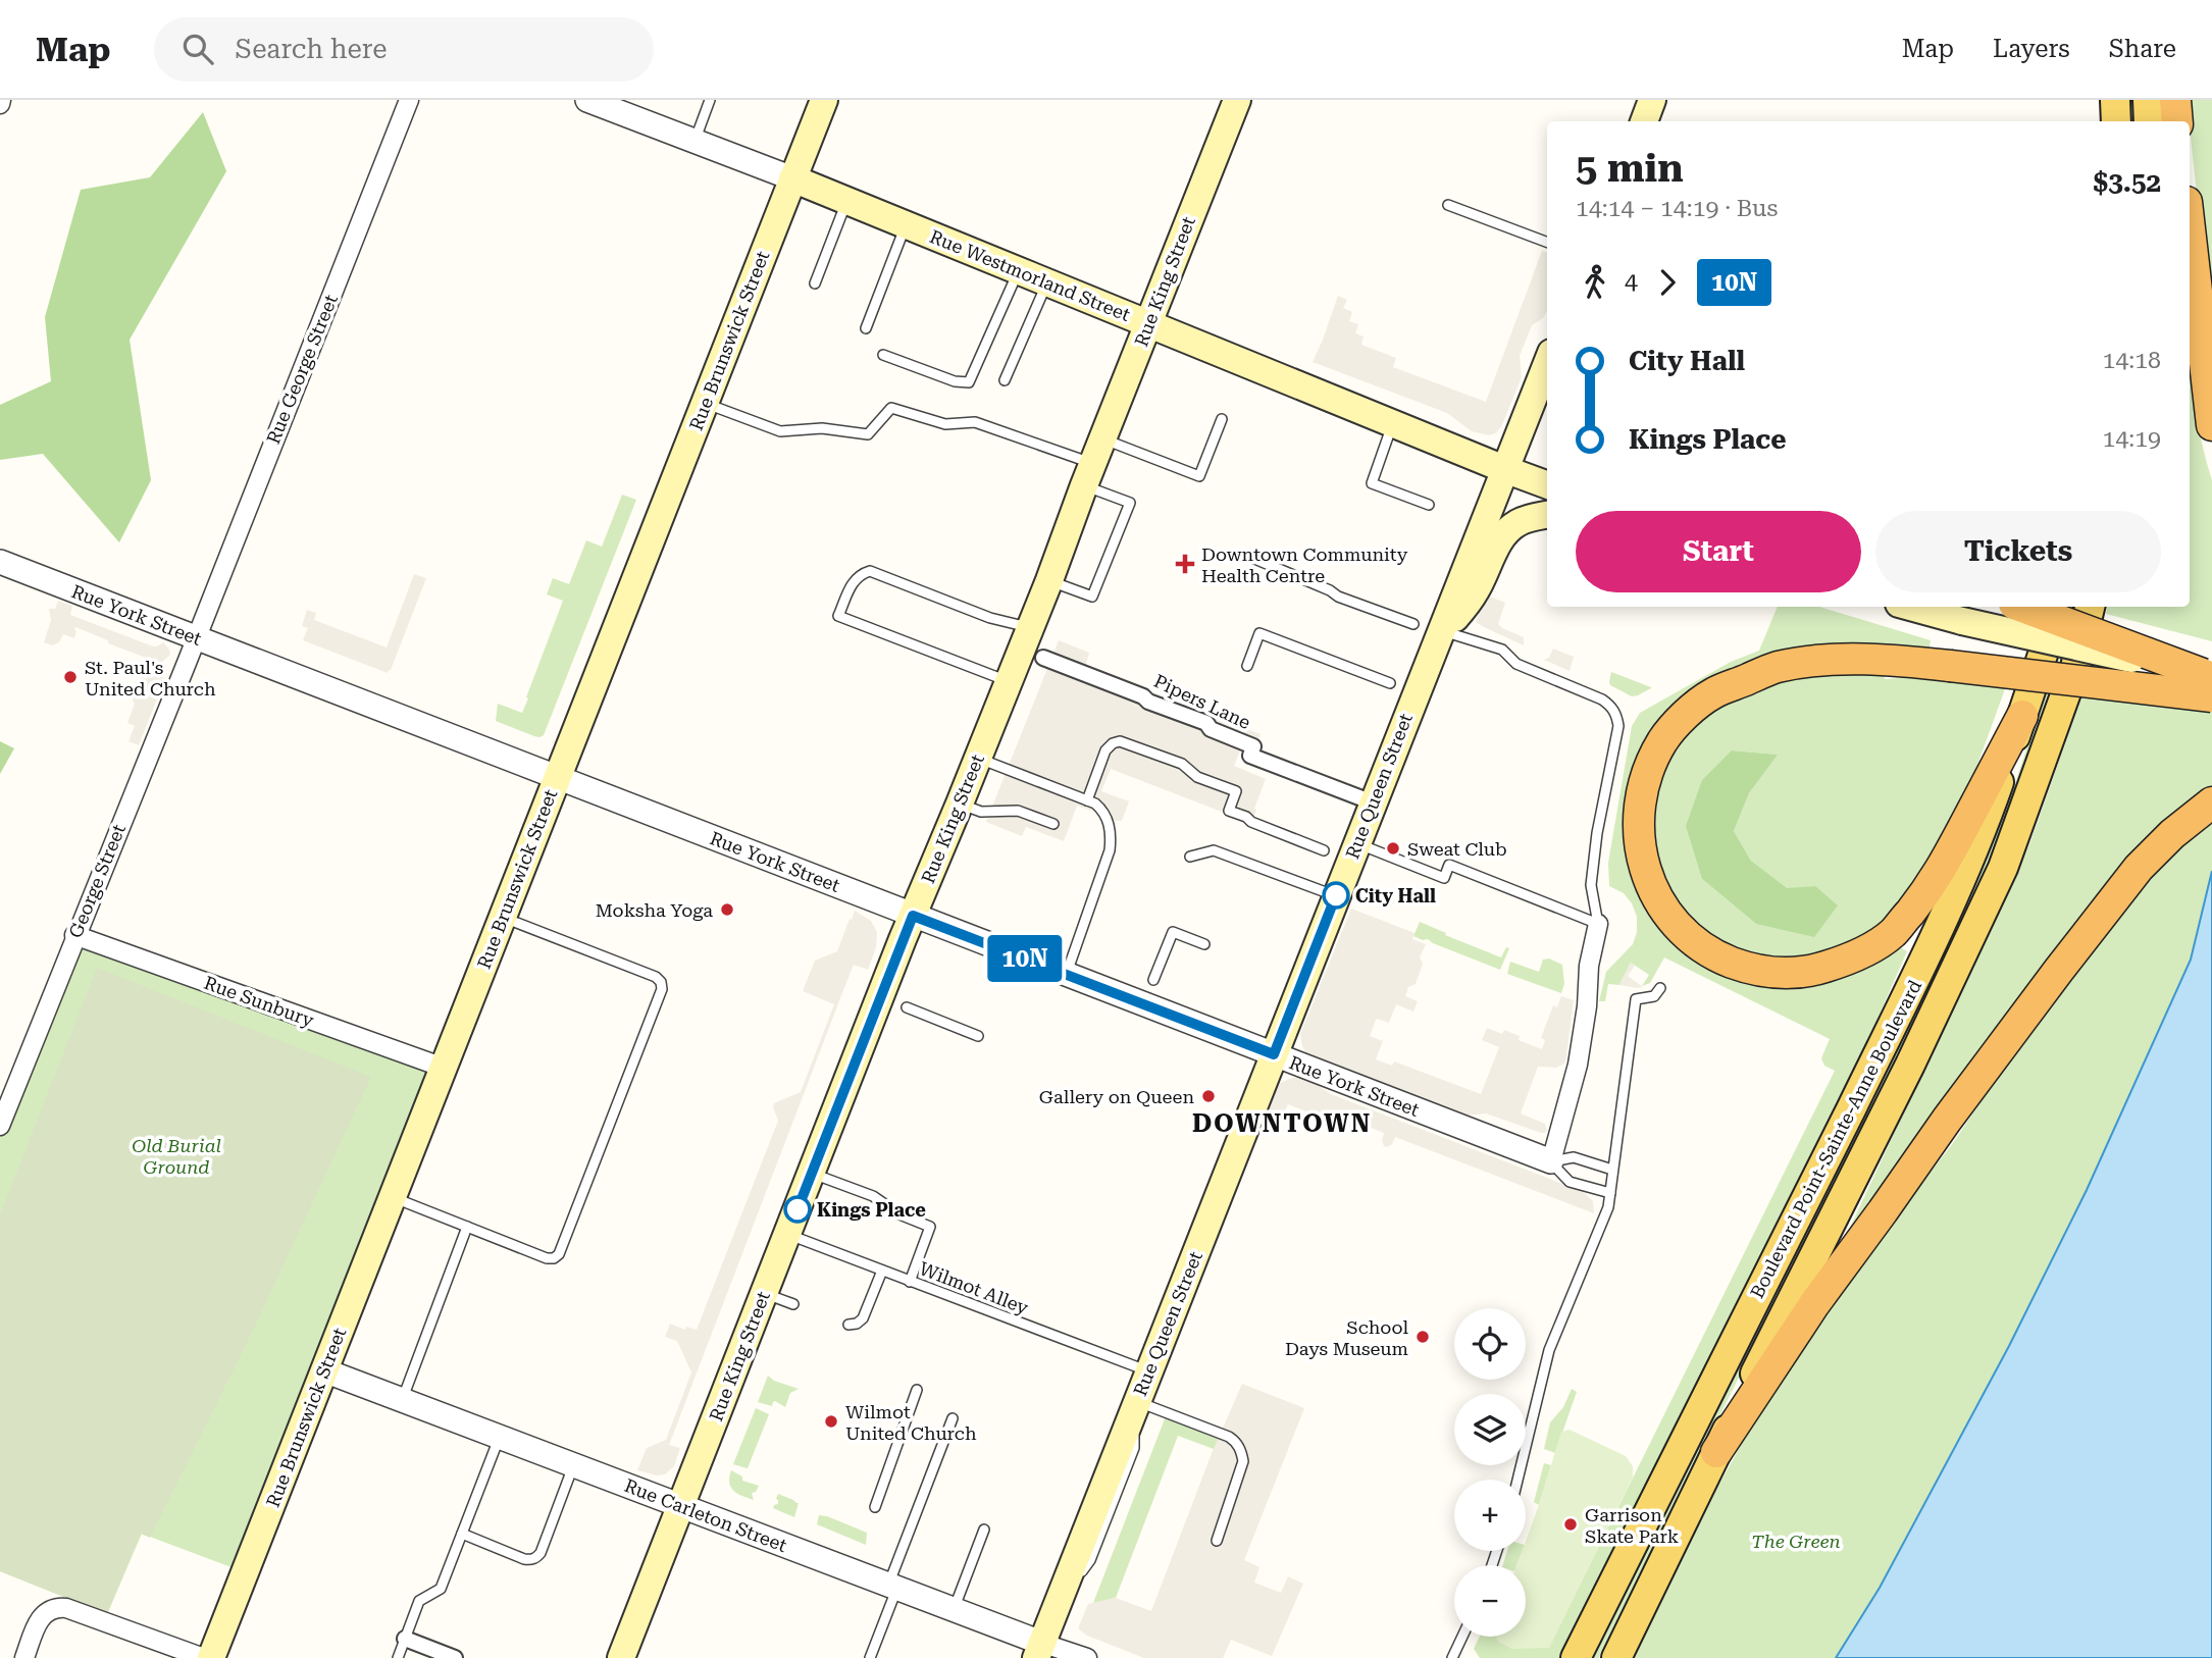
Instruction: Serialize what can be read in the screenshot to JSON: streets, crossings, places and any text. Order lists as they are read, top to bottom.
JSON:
{
  "streets": {
    "main road": [
      "Rue Westmorland Street",
      "Rue King Street",
      "Rue Brunswick Street",
      "Rue Queen Street",
      "Boulevard Point-Sainte-Anne Boulevard"
    ],
    "street": [
      "Rue George Street",
      "Rue York Street",
      "Pipers Lane",
      "George Street",
      "Rue Sunbury",
      "Rue Carleton Street"
    ],
    "lane": ["Wilmot Alley"]
  },
  "crossings": [
    ["Rue Westmorland Street", "Rue King Street"],
    ["Rue Westmorland Street", "Rue Brunswick Street"],
    ["Rue Westmorland Street", "Rue Queen Street"],
    ["Rue King Street", "Rue York Street"],
    ["Rue King Street", "Wilmot Alley"],
    ["Rue King Street", "Rue Carleton Street"],
    ["Rue Brunswick Street", "Rue York Street"],
    ["Rue Brunswick Street", "Rue Sunbury"],
    ["Rue Brunswick Street", "Rue Carleton Street"],
    ["Rue George Street", "Rue York Street"],
    ["Rue George Street", "George Street"],
    ["Rue York Street", "Rue Queen Street"],
    ["Rue York Street", "George Street"],
    ["Pipers Lane", "Rue Queen Street"],
    ["Rue Queen Street", "Wilmot Alley"],
    ["Rue Queen Street", "Rue Carleton Street"],
    ["George Street", "Rue Sunbury"]
  ],
  "districts": ["DOWNTOWN"],
  "parks": ["Old Burial Ground", "The Green"],
  "places": {
    "health": ["Downtown Community Health Centre"],
    "other": [
      "St. Paul's United Church",
      "Sweat Club",
      "City Hall",
      "Moksha Yoga",
      "Gallery on Queen",
      "Kings Place",
      "School Days Museum",
      "Wilmot United Church",
      "Garrison Skate Park"
    ]
  },
  "lines": ["bus line 10N"],
  "page": {
    "header": "Map",
    "search": "Search here",
    "nav": ["Map", "Layers", "Share"],
    "on_map": "10N",
    "heading": ["5 min", "14:14 – 14:19 · Bus", "$3.52"],
    "legs": ["4", "10N"],
    "list": [
      {
        "name": "City Hall",
        "value": "14:18"
      },
      {
        "name": "Kings Place",
        "value": "14:19"
      }
    ],
    "buttons": ["Start", "Tickets"],
    "map_buttons": ["+", "−"]
  }
}
